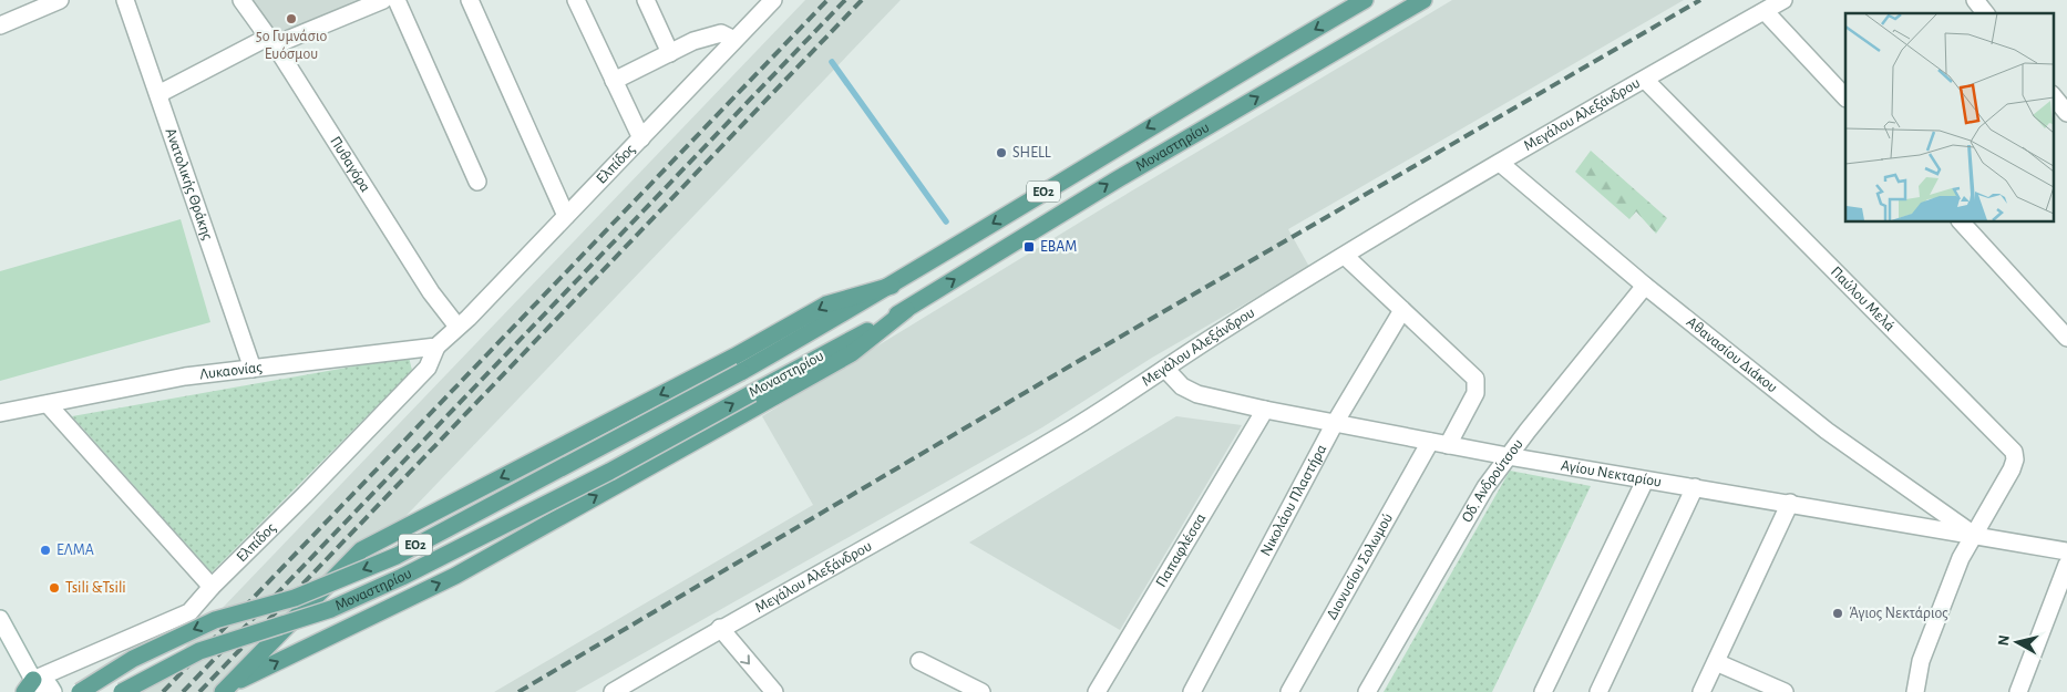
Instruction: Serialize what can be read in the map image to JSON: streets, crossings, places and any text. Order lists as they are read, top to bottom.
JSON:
{
  "streets": {
    "main road": ["Μοναστηρίου", "ΕΟ2"],
    "street": [
      "Μεγάλου Αλεξάνδρου",
      "Πυθαγόρα",
      "Ελπίδος",
      "Ανατολικής Θράκης",
      "Παύλου Μελά",
      "Αθανασίου Διάκου",
      "Λυκαονίας",
      "Αγίου Νεκταρίου",
      "Οδ. Ανδρούτσου",
      "Νικολάου Πλαστήρα",
      "Παπαφλέσσα",
      "Διονυσίου Σολωμού"
    ]
  },
  "crossings": [
    ["Μεγάλου Αλεξάνδρου", "Παύλου Μελά"],
    ["Μεγάλου Αλεξάνδρου", "Αθανασίου Διάκου"],
    ["Μεγάλου Αλεξάνδρου", "Αγίου Νεκταρίου"],
    ["Πυθαγόρα", "Ελπίδος"],
    ["Ελπίδος", "Λυκαονίας"],
    ["Ανατολικής Θράκης", "Λυκαονίας"],
    ["Παύλου Μελά", "Αθανασίου Διάκου"],
    ["Παύλου Μελά", "Αγίου Νεκταρίου"],
    ["Αθανασίου Διάκου", "Αγίου Νεκταρίου"],
    ["Αθανασίου Διάκου", "Οδ. Ανδρούτσου"],
    ["Αγίου Νεκταρίου", "Οδ. Ανδρούτσου"],
    ["Αγίου Νεκταρίου", "Νικολάου Πλαστήρα"],
    ["Αγίου Νεκταρίου", "Παπαφλέσσα"],
    ["Αγίου Νεκταρίου", "Διονυσίου Σολωμού"]
  ],
  "places": {
    "other": [
      "5ο Γυμνάσιο Ευόσμου",
      "SHELL",
      "ΕΛΜΑ",
      "Tsili &Tsili",
      "Άγιος Νεκτάριος"
    ],
    "transit": ["ΕΒΑΜ"]
  },
  "north": "left"
}
